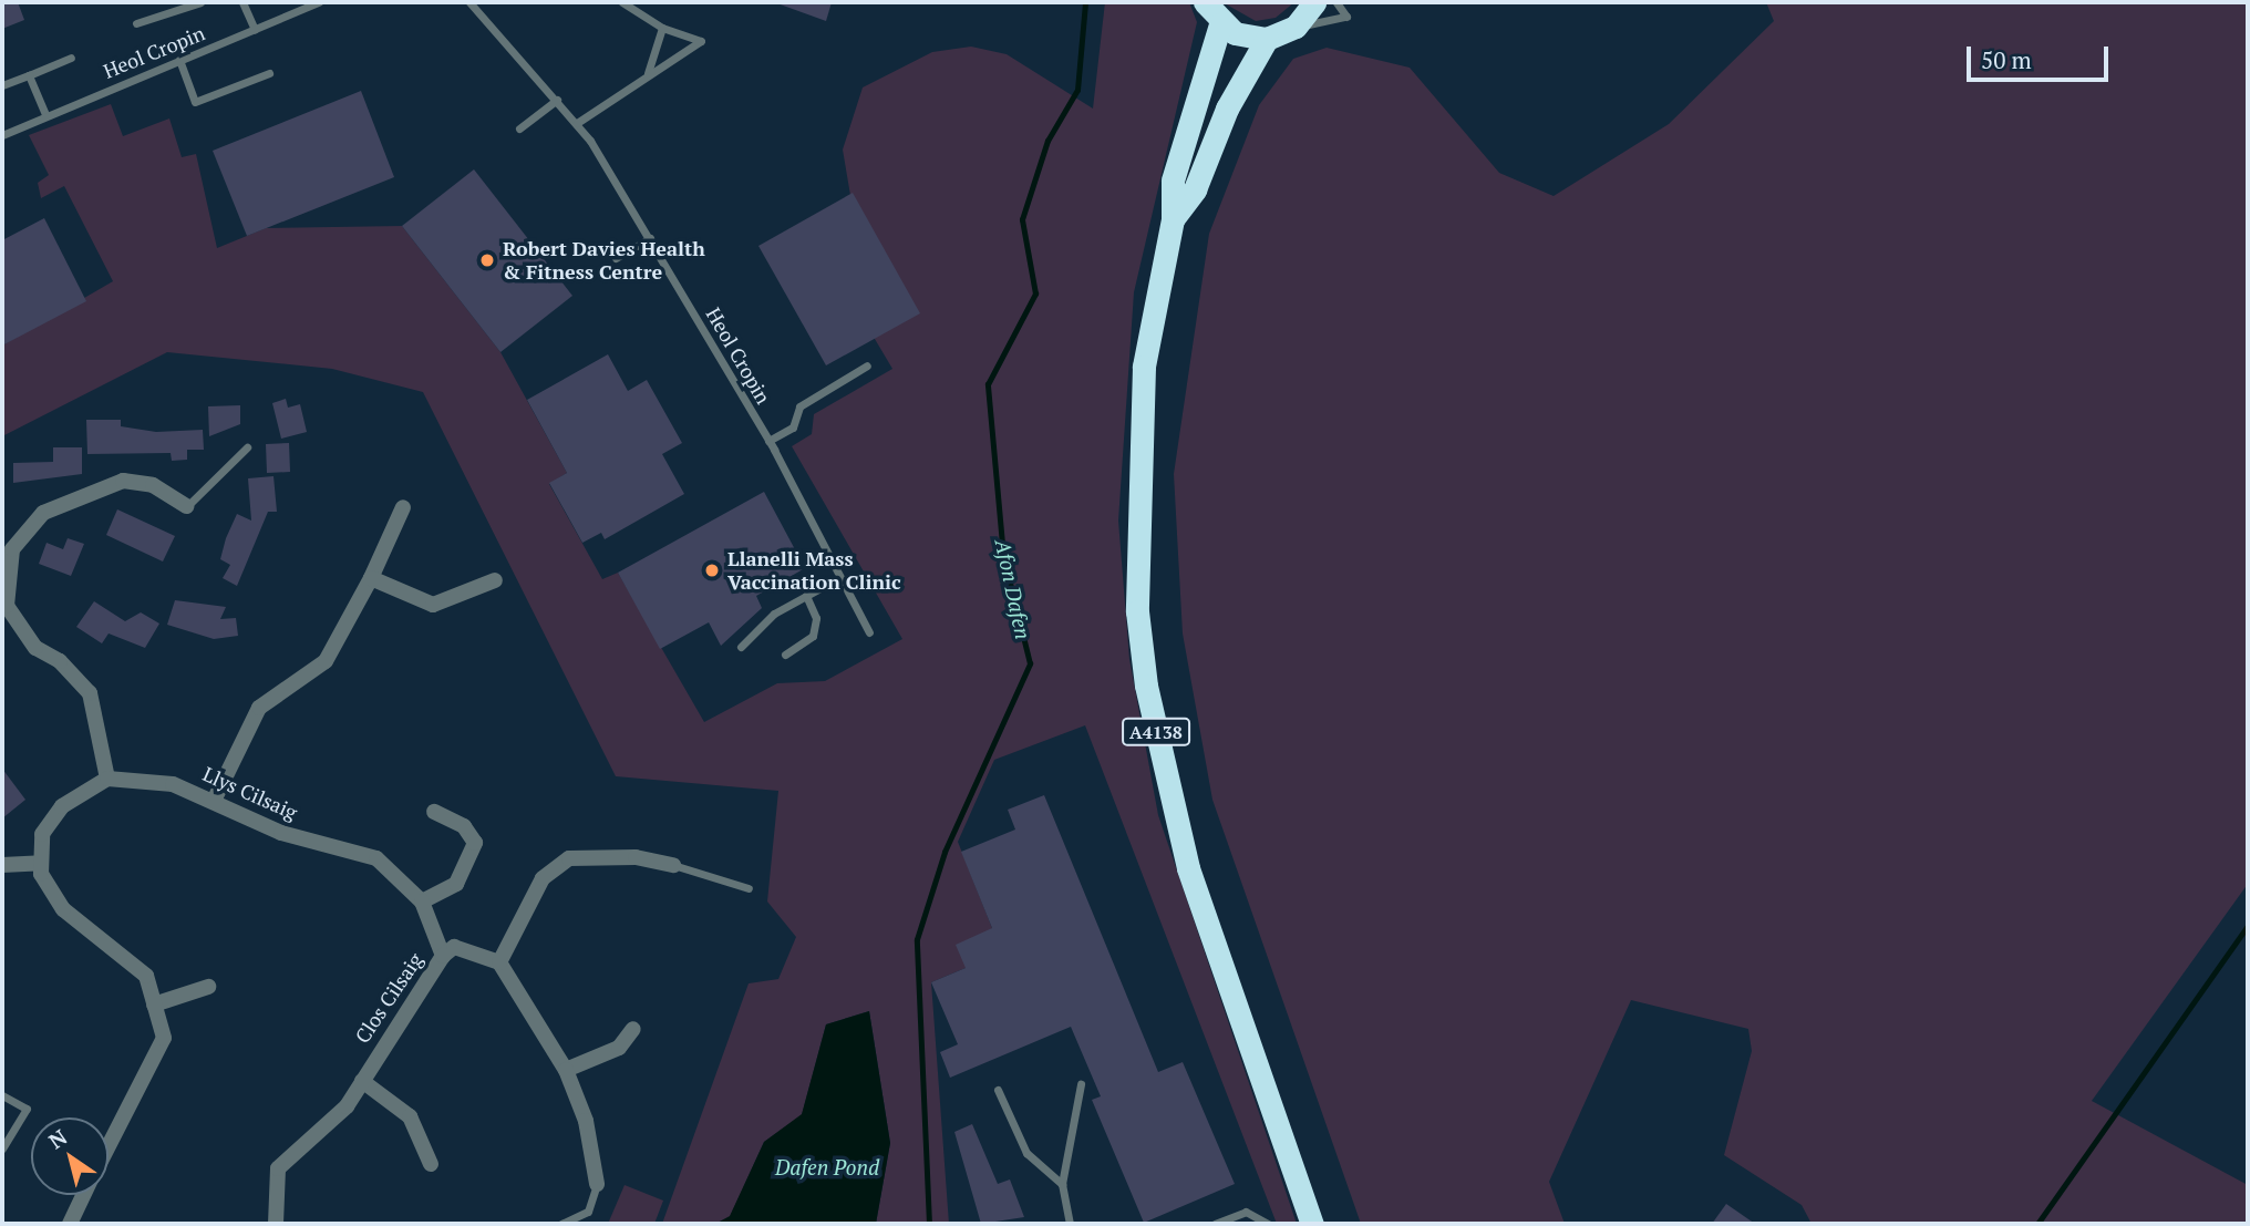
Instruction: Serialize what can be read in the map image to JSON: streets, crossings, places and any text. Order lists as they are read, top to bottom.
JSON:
{
  "streets": {
    "highway": ["A4138"],
    "street": ["Llys Cilsaig", "Clos Cilsaig"],
    "lane": ["Heol Cropin"]
  },
  "crossings": [
    ["Llys Cilsaig", "Clos Cilsaig"]
  ],
  "water": ["Afon Dafen", "Dafen Pond"],
  "places": ["Robert Davies Health & Fitness Centre", "Llanelli Mass Vaccination Clinic"],
  "scale_bar": "50 m",
  "north": "top left"
}
